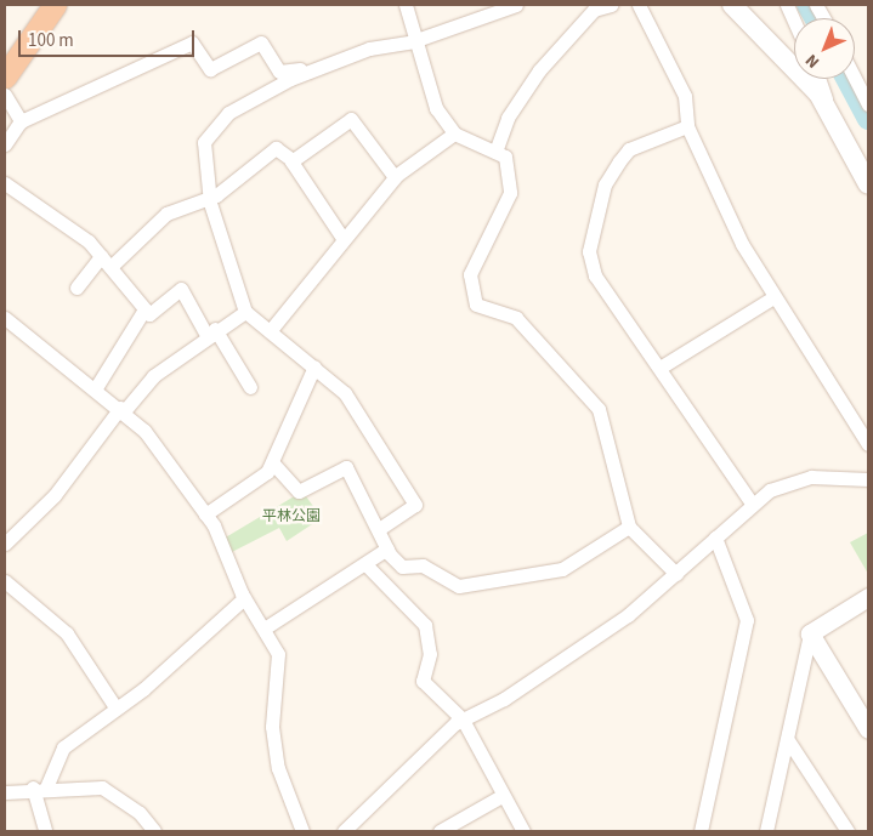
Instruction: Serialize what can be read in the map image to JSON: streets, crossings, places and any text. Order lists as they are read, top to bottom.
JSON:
{
  "parks": ["平林公園"],
  "scale_bar": "100 m",
  "north": "bottom left"
}
